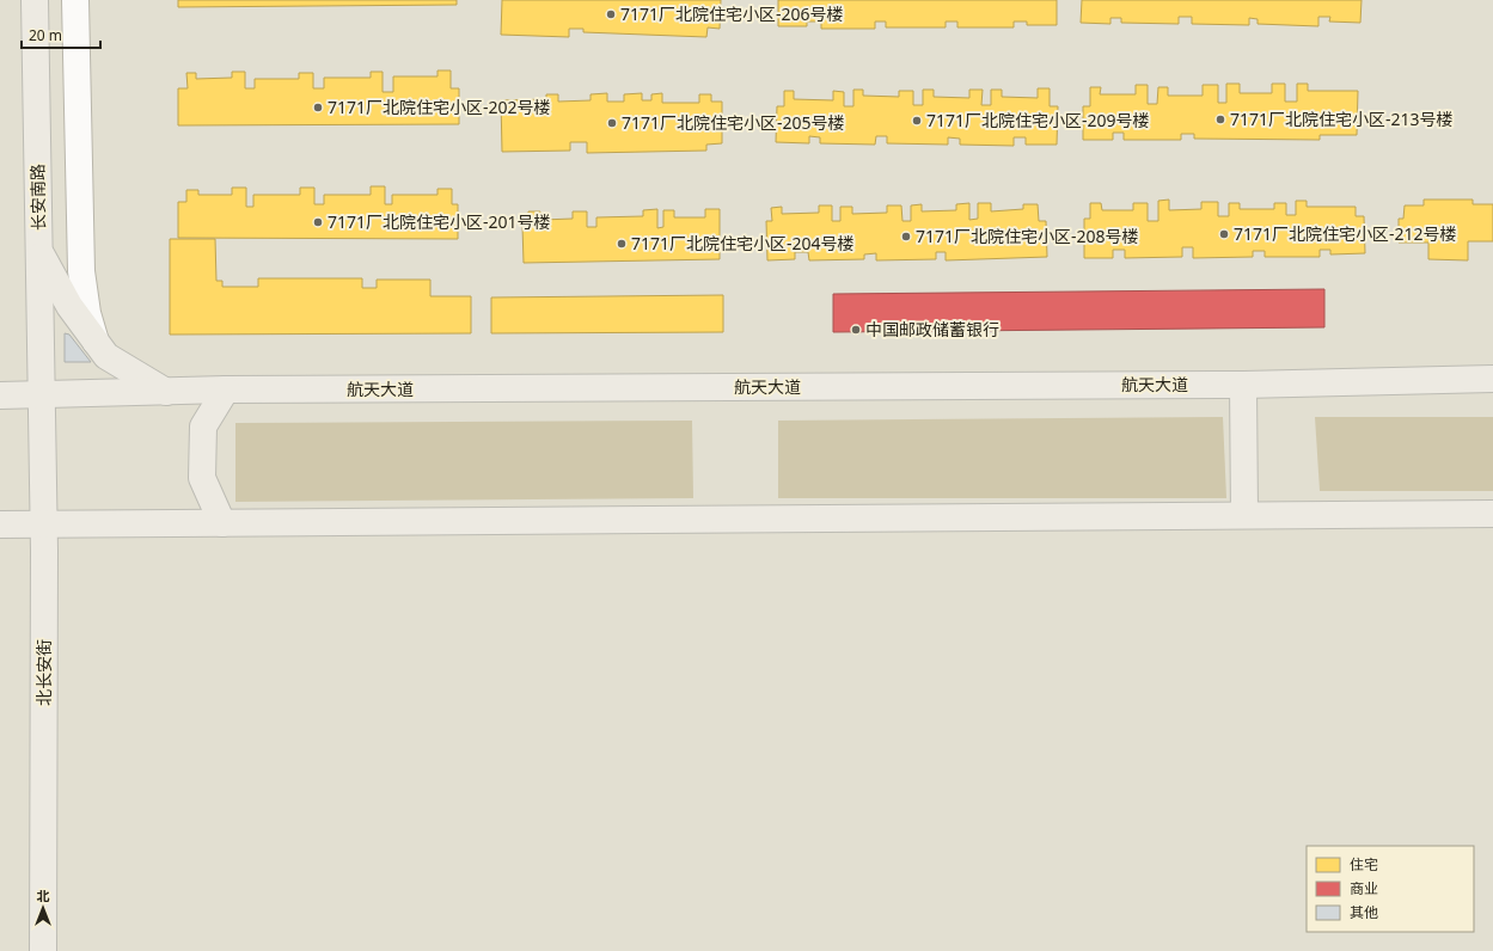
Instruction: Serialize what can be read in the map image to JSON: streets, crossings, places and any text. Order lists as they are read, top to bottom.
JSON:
{
  "streets": {
    "main road": ["长安南路", "航天大道", "北长安街"]
  },
  "crossings": [
    ["长安南路", "航天大道"],
    ["长安南路", "北长安街"],
    ["航天大道", "北长安街"]
  ],
  "places": [
    "7171厂北院住宅小区-206号楼",
    "7171厂北院住宅小区-202号楼",
    "7171厂北院住宅小区-213号楼",
    "7171厂北院住宅小区-209号楼",
    "7171厂北院住宅小区-205号楼",
    "7171厂北院住宅小区-201号楼",
    "7171厂北院住宅小区-212号楼",
    "7171厂北院住宅小区-208号楼",
    "7171厂北院住宅小区-204号楼",
    "中国邮政储蓄银行"
  ],
  "legend": ["住宅", "商业", "其他"],
  "scale_bar": "20 m",
  "north": "top"
}
